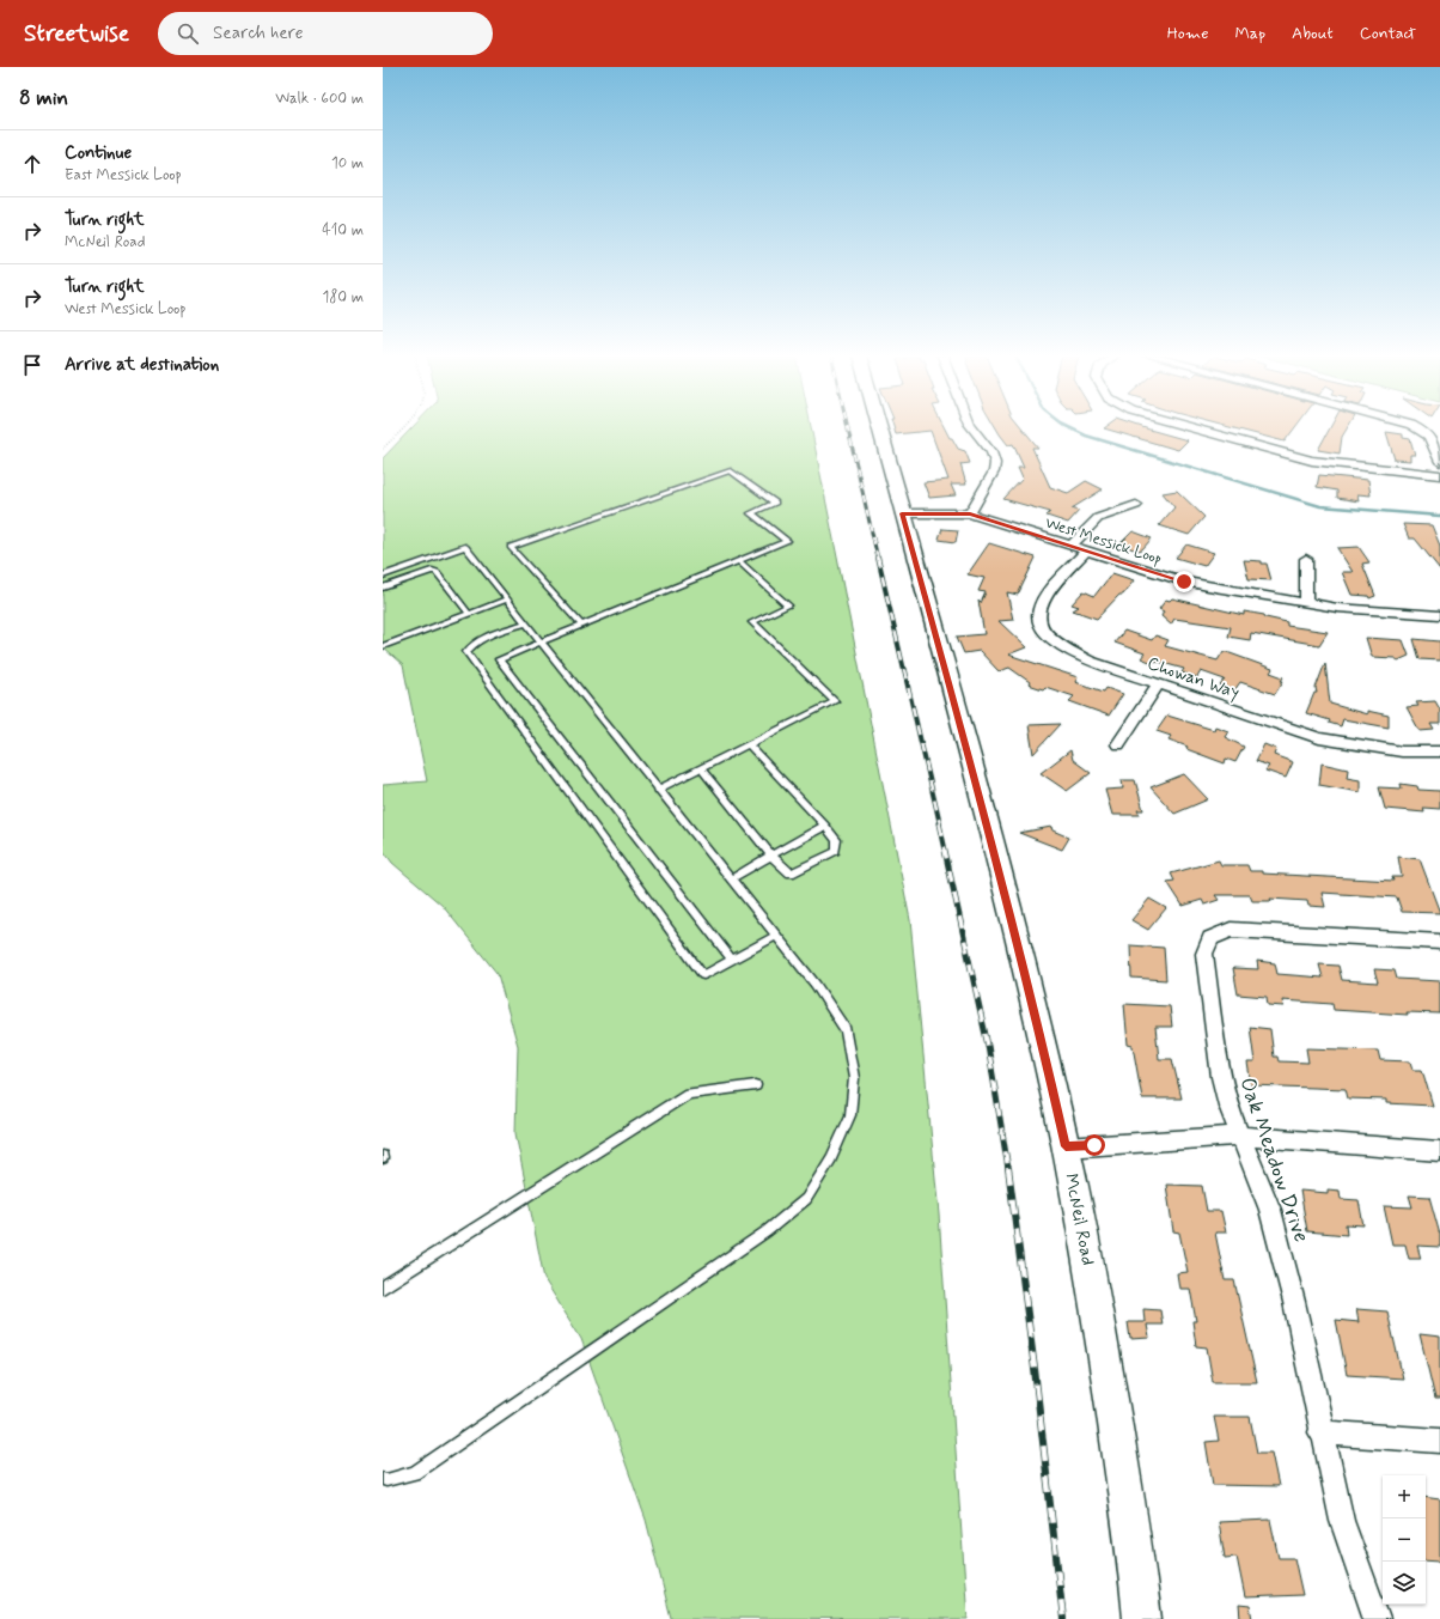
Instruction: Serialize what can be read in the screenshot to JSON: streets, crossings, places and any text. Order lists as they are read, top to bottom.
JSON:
{
  "streets": {
    "main road": ["McNeil Road"],
    "street": ["West Messick Loop", "Chowan Way", "Oak Meadow Drive"]
  },
  "crossings": [
    ["West Messick Loop", "Chowan Way"],
    ["West Messick Loop", "McNeil Road"]
  ],
  "page": {
    "header": "Streetwise",
    "search": "Search here",
    "nav": [
      "Home",
      "Map",
      "About",
      "Contact"
    ],
    "heading": ["8 min", "Walk · 600 m"],
    "list": [
      ["Continue", "East Messick Loop", "10 m"],
      ["Turn right", "McNeil Road", "410 m"],
      ["Turn right", "West Messick Loop", "180 m"],
      "Arrive at destination"
    ],
    "map_buttons": ["+", "−"]
  }
}
